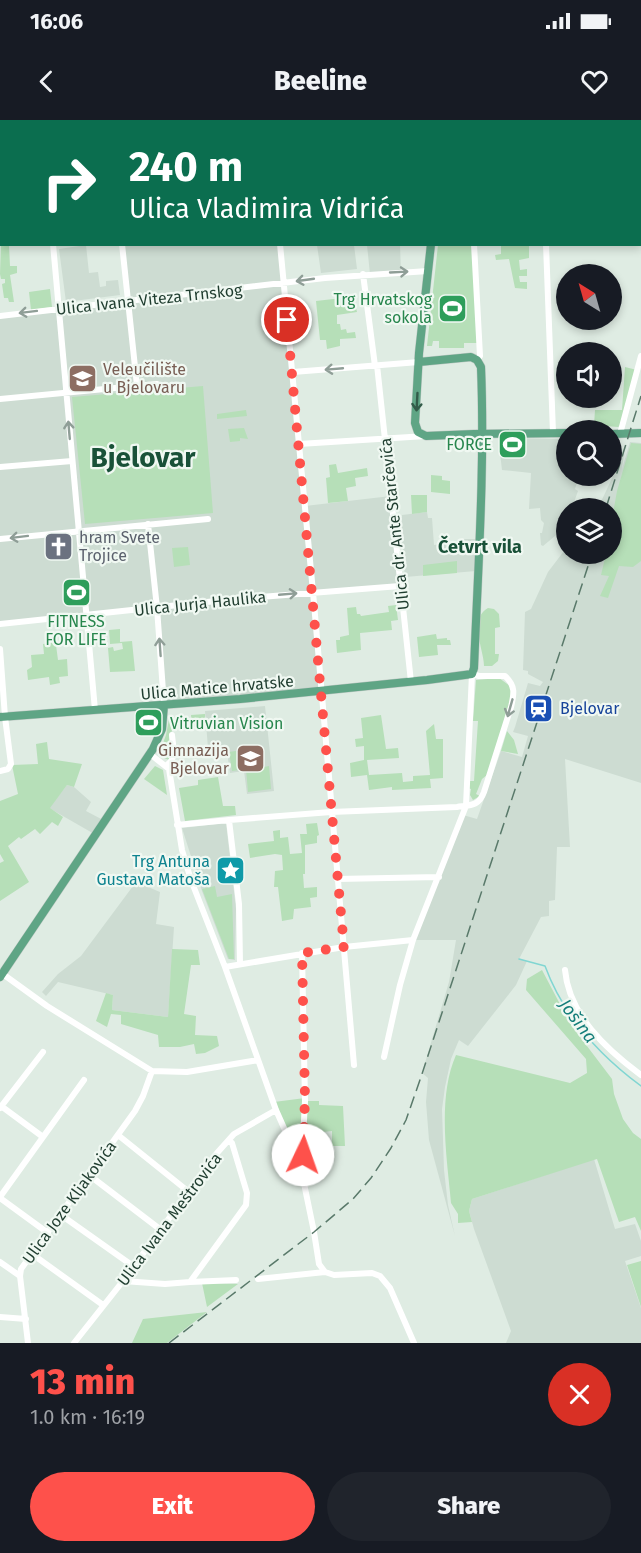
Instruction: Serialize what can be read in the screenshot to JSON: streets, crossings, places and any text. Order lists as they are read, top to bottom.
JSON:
{
  "streets": {
    "main road": ["Ulica Matice hrvatske"],
    "street": [
      "Ulica Ivana Viteza Trnskog",
      "Ulica dr. Ante Starčevića",
      "Ulica Jurja Haulika",
      "Ulica Joze Kljakovića",
      "Ulica Ivana Meštrovića"
    ]
  },
  "crossings": [
    ["Ulica Ivana Viteza Trnskog", "Ulica dr. Ante Starčevića"],
    ["Ulica dr. Ante Starčevića", "Ulica Jurja Haulika"],
    ["Ulica dr. Ante Starčevića", "Ulica Matice hrvatske"]
  ],
  "one_way": ["Ulica Jurja Haulika"],
  "districts": ["Bjelovar", "Četvrt vila"],
  "water": ["Jošina"],
  "places": {
    "sports": [
      "Trg Hrvatskog sokola",
      "FORCE",
      "FITNESS FOR LIFE",
      "Vitruvian Vision"
    ],
    "school or university": ["Veleučilište u Bjelovaru", "Gimnazija Bjelovar"],
    "church": ["hram Svete Trojice"],
    "station": ["Bjelovar"],
    "place": ["Trg Antuna Gustava Matoša"]
  },
  "north": "top left",
  "page": {
    "status": "16:06",
    "header": "Beeline",
    "turn": ["240 m", "Ulica Vladimira Vidrića"],
    "heading": ["13 min", "1.0 km · 16:19"],
    "buttons": ["Exit", "Share"]
  }
}
